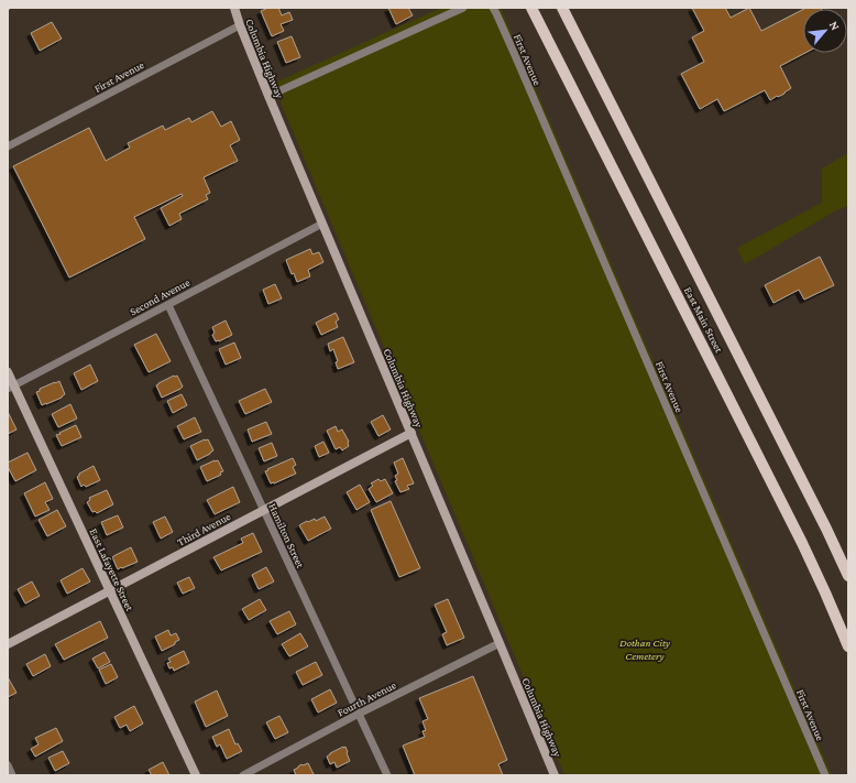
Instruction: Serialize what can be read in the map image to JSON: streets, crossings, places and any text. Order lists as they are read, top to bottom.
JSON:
{
  "streets": {
    "main road": ["East Main Street"],
    "street": [
      "Columbia Highway",
      "First Avenue",
      "Second Avenue",
      "Third Avenue",
      "Hamilton Street",
      "East Lafayette Street",
      "Fourth Avenue"
    ]
  },
  "crossings": [
    ["Columbia Highway", "First Avenue"],
    ["Columbia Highway", "Second Avenue"],
    ["Columbia Highway", "Third Avenue"],
    ["Columbia Highway", "Fourth Avenue"],
    ["Second Avenue", "Hamilton Street"],
    ["Second Avenue", "East Lafayette Street"],
    ["Third Avenue", "Hamilton Street"],
    ["Third Avenue", "East Lafayette Street"],
    ["Hamilton Street", "Fourth Avenue"]
  ],
  "parks": ["Dothan City Cemetery"],
  "north": "top right"
}
